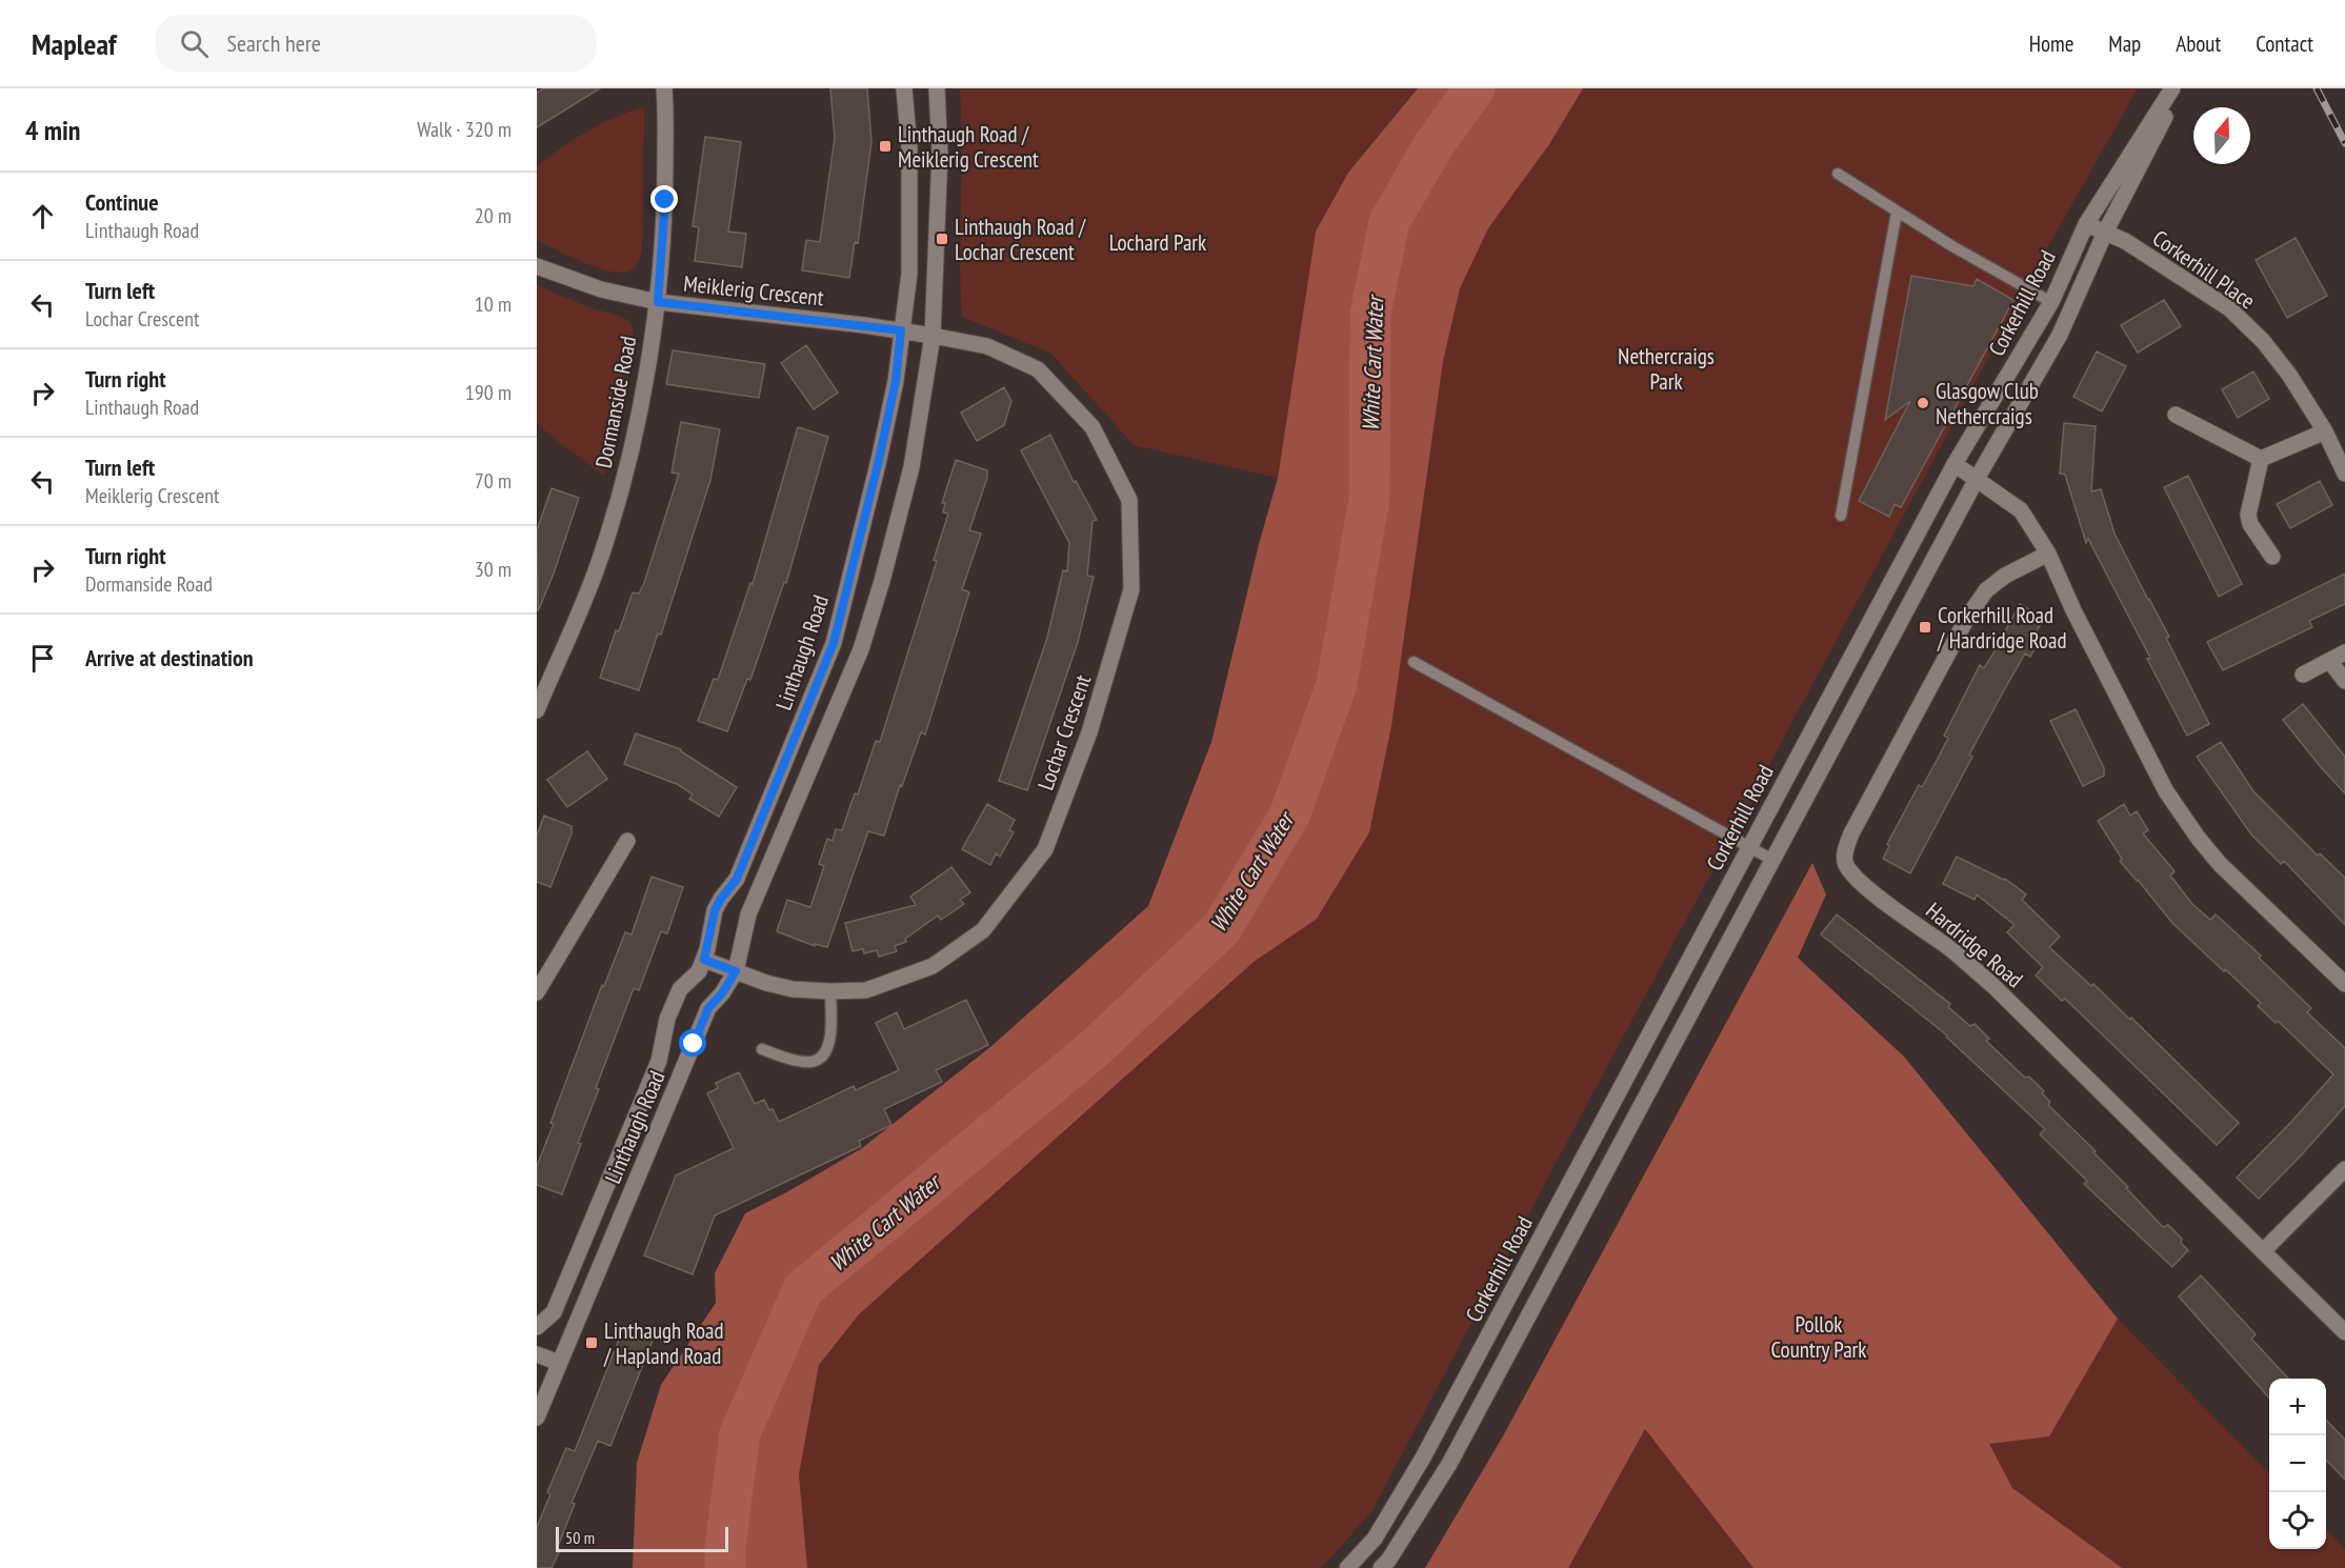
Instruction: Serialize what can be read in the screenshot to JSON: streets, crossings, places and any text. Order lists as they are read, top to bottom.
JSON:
{
  "streets": {
    "street": [
      "Corkerhill Place",
      "Meiklerig Crescent",
      "Corkerhill Road",
      "Dormanside Road",
      "Linthaugh Road",
      "Lochar Crescent",
      "Hardridge Road"
    ]
  },
  "crossings": [
    ["Corkerhill Place", "Corkerhill Road"],
    ["Meiklerig Crescent", "Dormanside Road"],
    ["Meiklerig Crescent", "Linthaugh Road"],
    ["Meiklerig Crescent", "Lochar Crescent"],
    ["Linthaugh Road", "Lochar Crescent"]
  ],
  "water": ["White Cart Water"],
  "parks": ["Lochard Park", "Nethercraigs Park", "Pollok Country Park"],
  "places": {
    "transit": [
      "Linthaugh Road / Meiklerig Crescent",
      "Linthaugh Road / Lochar Crescent",
      "Corkerhill Road / Hardridge Road",
      "Linthaugh Road / Hapland Road"
    ],
    "other": ["Glasgow Club Nethercraigs"]
  },
  "scale_bar": "50 m",
  "north": "top",
  "page": {
    "header": "Mapleaf",
    "search": "Search here",
    "nav": [
      "Home",
      "Map",
      "About",
      "Contact"
    ],
    "heading": ["4 min", "Walk · 320 m"],
    "list": [
      ["Continue", "Linthaugh Road", "20 m"],
      ["Turn left", "Lochar Crescent", "10 m"],
      ["Turn right", "Linthaugh Road", "190 m"],
      ["Turn left", "Meiklerig Crescent", "70 m"],
      ["Turn right", "Dormanside Road", "30 m"],
      "Arrive at destination"
    ],
    "map_buttons": ["+", "−"],
    "scale": "50 m"
  }
}
